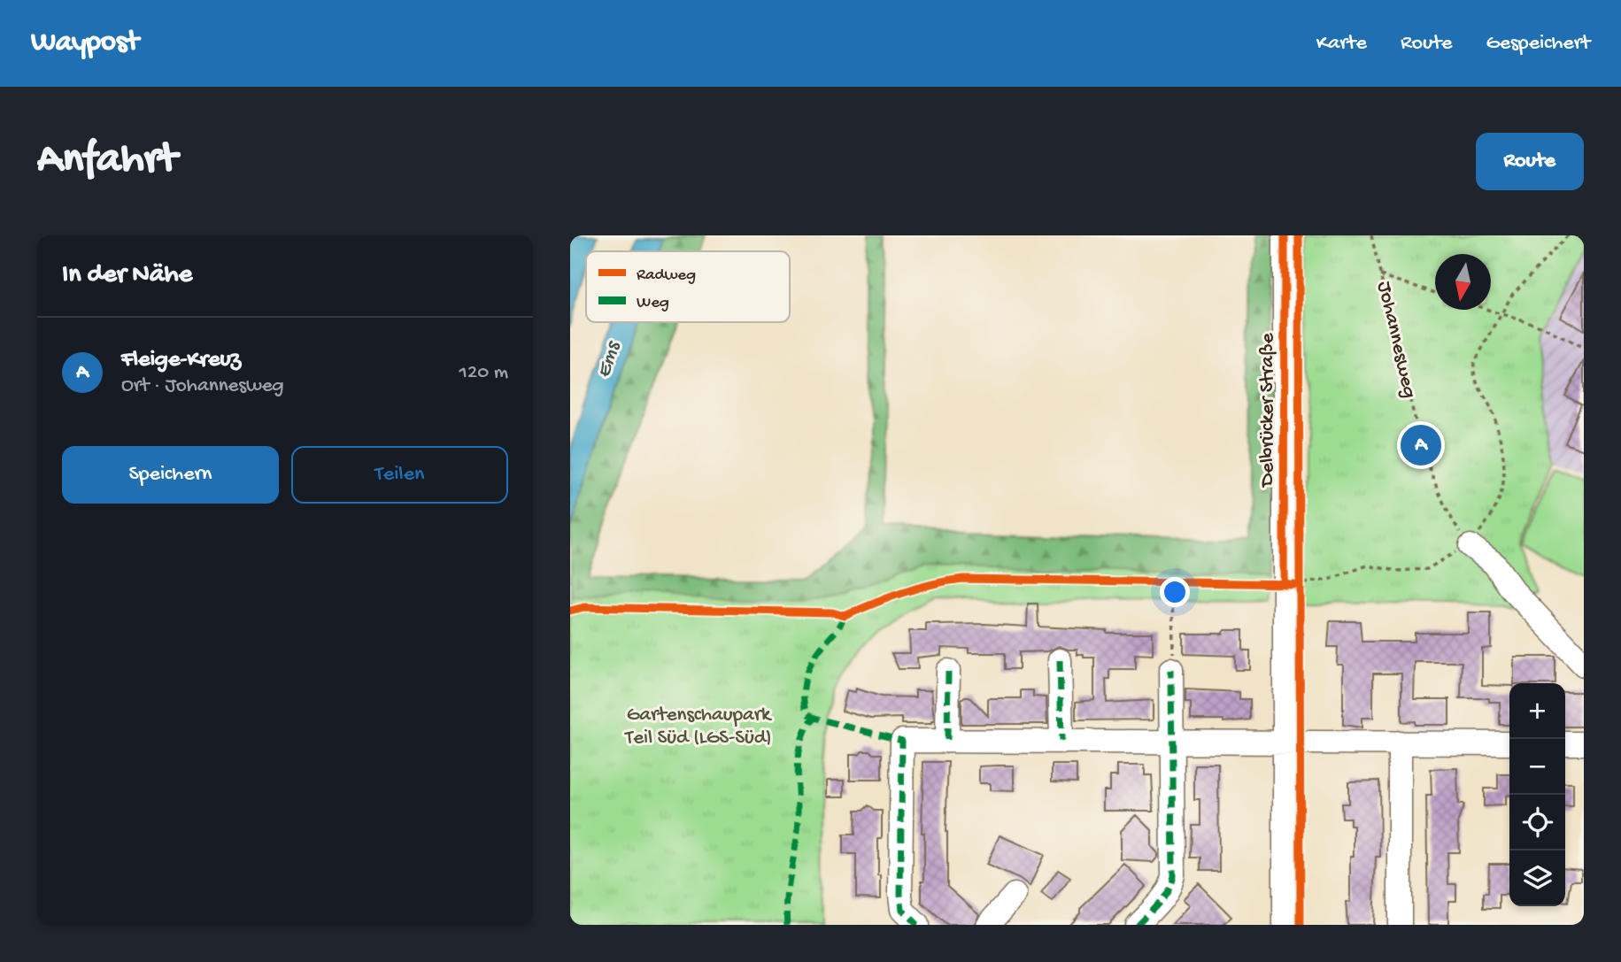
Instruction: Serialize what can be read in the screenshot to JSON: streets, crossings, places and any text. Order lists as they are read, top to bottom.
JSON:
{
  "streets": {
    "street": ["Delbrücker Straße"],
    "path": ["Johannesweg"]
  },
  "water": ["Ems"],
  "parks": ["Gartenschaupark Teil Süd (LGS-Süd)"],
  "legend": ["Radweg", "Weg"],
  "north": "bottom",
  "page": {
    "header": "Waypost",
    "nav": ["Karte", "Route", "Gespeichert"],
    "buttons": [
      "Route",
      ["Speichern", "Teilen"]
    ],
    "title": "Anfahrt",
    "heading": "In der Nähe",
    "list": [
      {
        "mark": "A",
        "name": "Fleige-Kreuz",
        "note": "Ort · Johannesweg",
        "value": "120 m"
      }
    ],
    "pins": "A",
    "map_buttons": ["+", "−"]
  }
}
